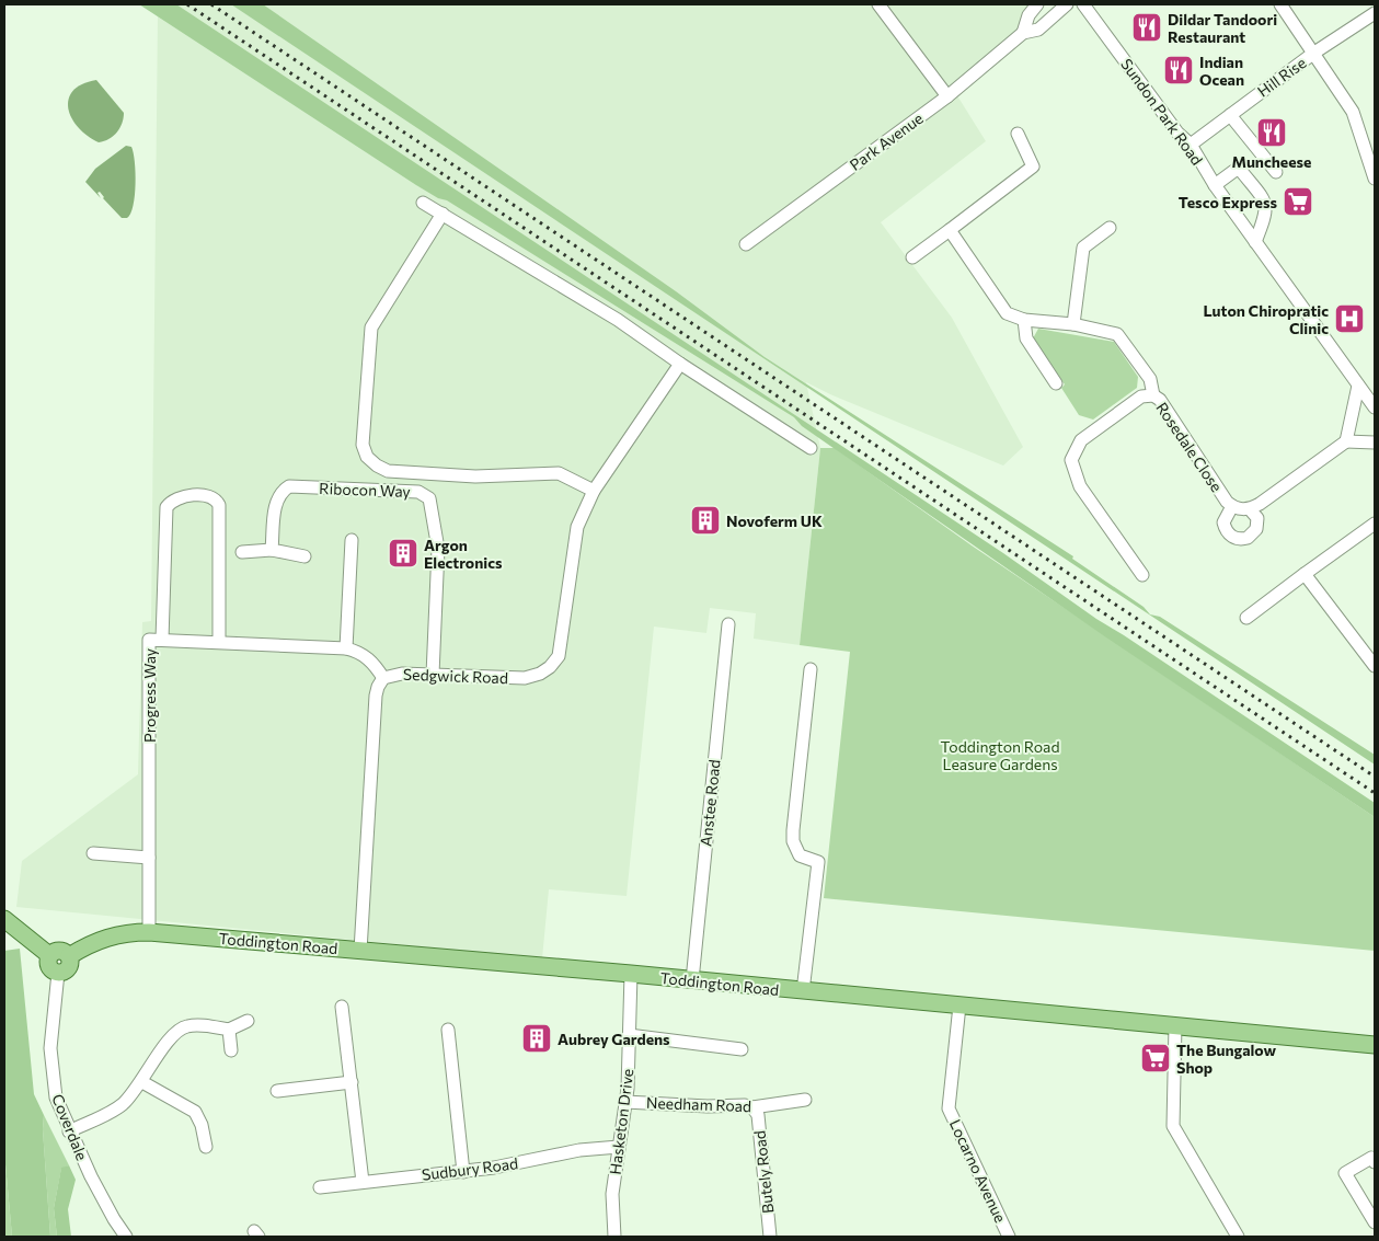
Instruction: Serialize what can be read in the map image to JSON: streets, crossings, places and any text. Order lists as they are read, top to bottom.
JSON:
{
  "streets": {
    "main road": ["Toddington Road"],
    "street": [
      "Hill Rise",
      "Sundon Park Road",
      "Park Avenue",
      "Rosedale Close",
      "Ribocon Way",
      "Sedgwick Road",
      "Progress Way",
      "Anstee Road",
      "Needham Road",
      "Hasketon Drive",
      "Coverdale",
      "Sudbury Road",
      "Locarno Avenue",
      "Butely Road"
    ]
  },
  "crossings": [
    ["Hill Rise", "Sundon Park Road"],
    ["Ribocon Way", "Sedgwick Road"],
    ["Sedgwick Road", "Progress Way"],
    ["Sedgwick Road", "Toddington Road"],
    ["Progress Way", "Toddington Road"],
    ["Anstee Road", "Toddington Road"],
    ["Toddington Road", "Hasketon Drive"],
    ["Toddington Road", "Coverdale"],
    ["Toddington Road", "Locarno Avenue"],
    ["Needham Road", "Hasketon Drive"],
    ["Needham Road", "Butely Road"],
    ["Hasketon Drive", "Sudbury Road"]
  ],
  "parks": ["Toddington Road Leasure Gardens"],
  "places": {
    "restaurant": ["Dildar Tandoori Restaurant", "Indian Ocean", "Muncheese"],
    "supermarket": ["Tesco Express", "The Bungalow Shop"],
    "hospital": ["Luton Chiropratic Clinic"],
    "building": ["Novoferm UK", "Argon Electronics", "Aubrey Gardens"]
  }
}
